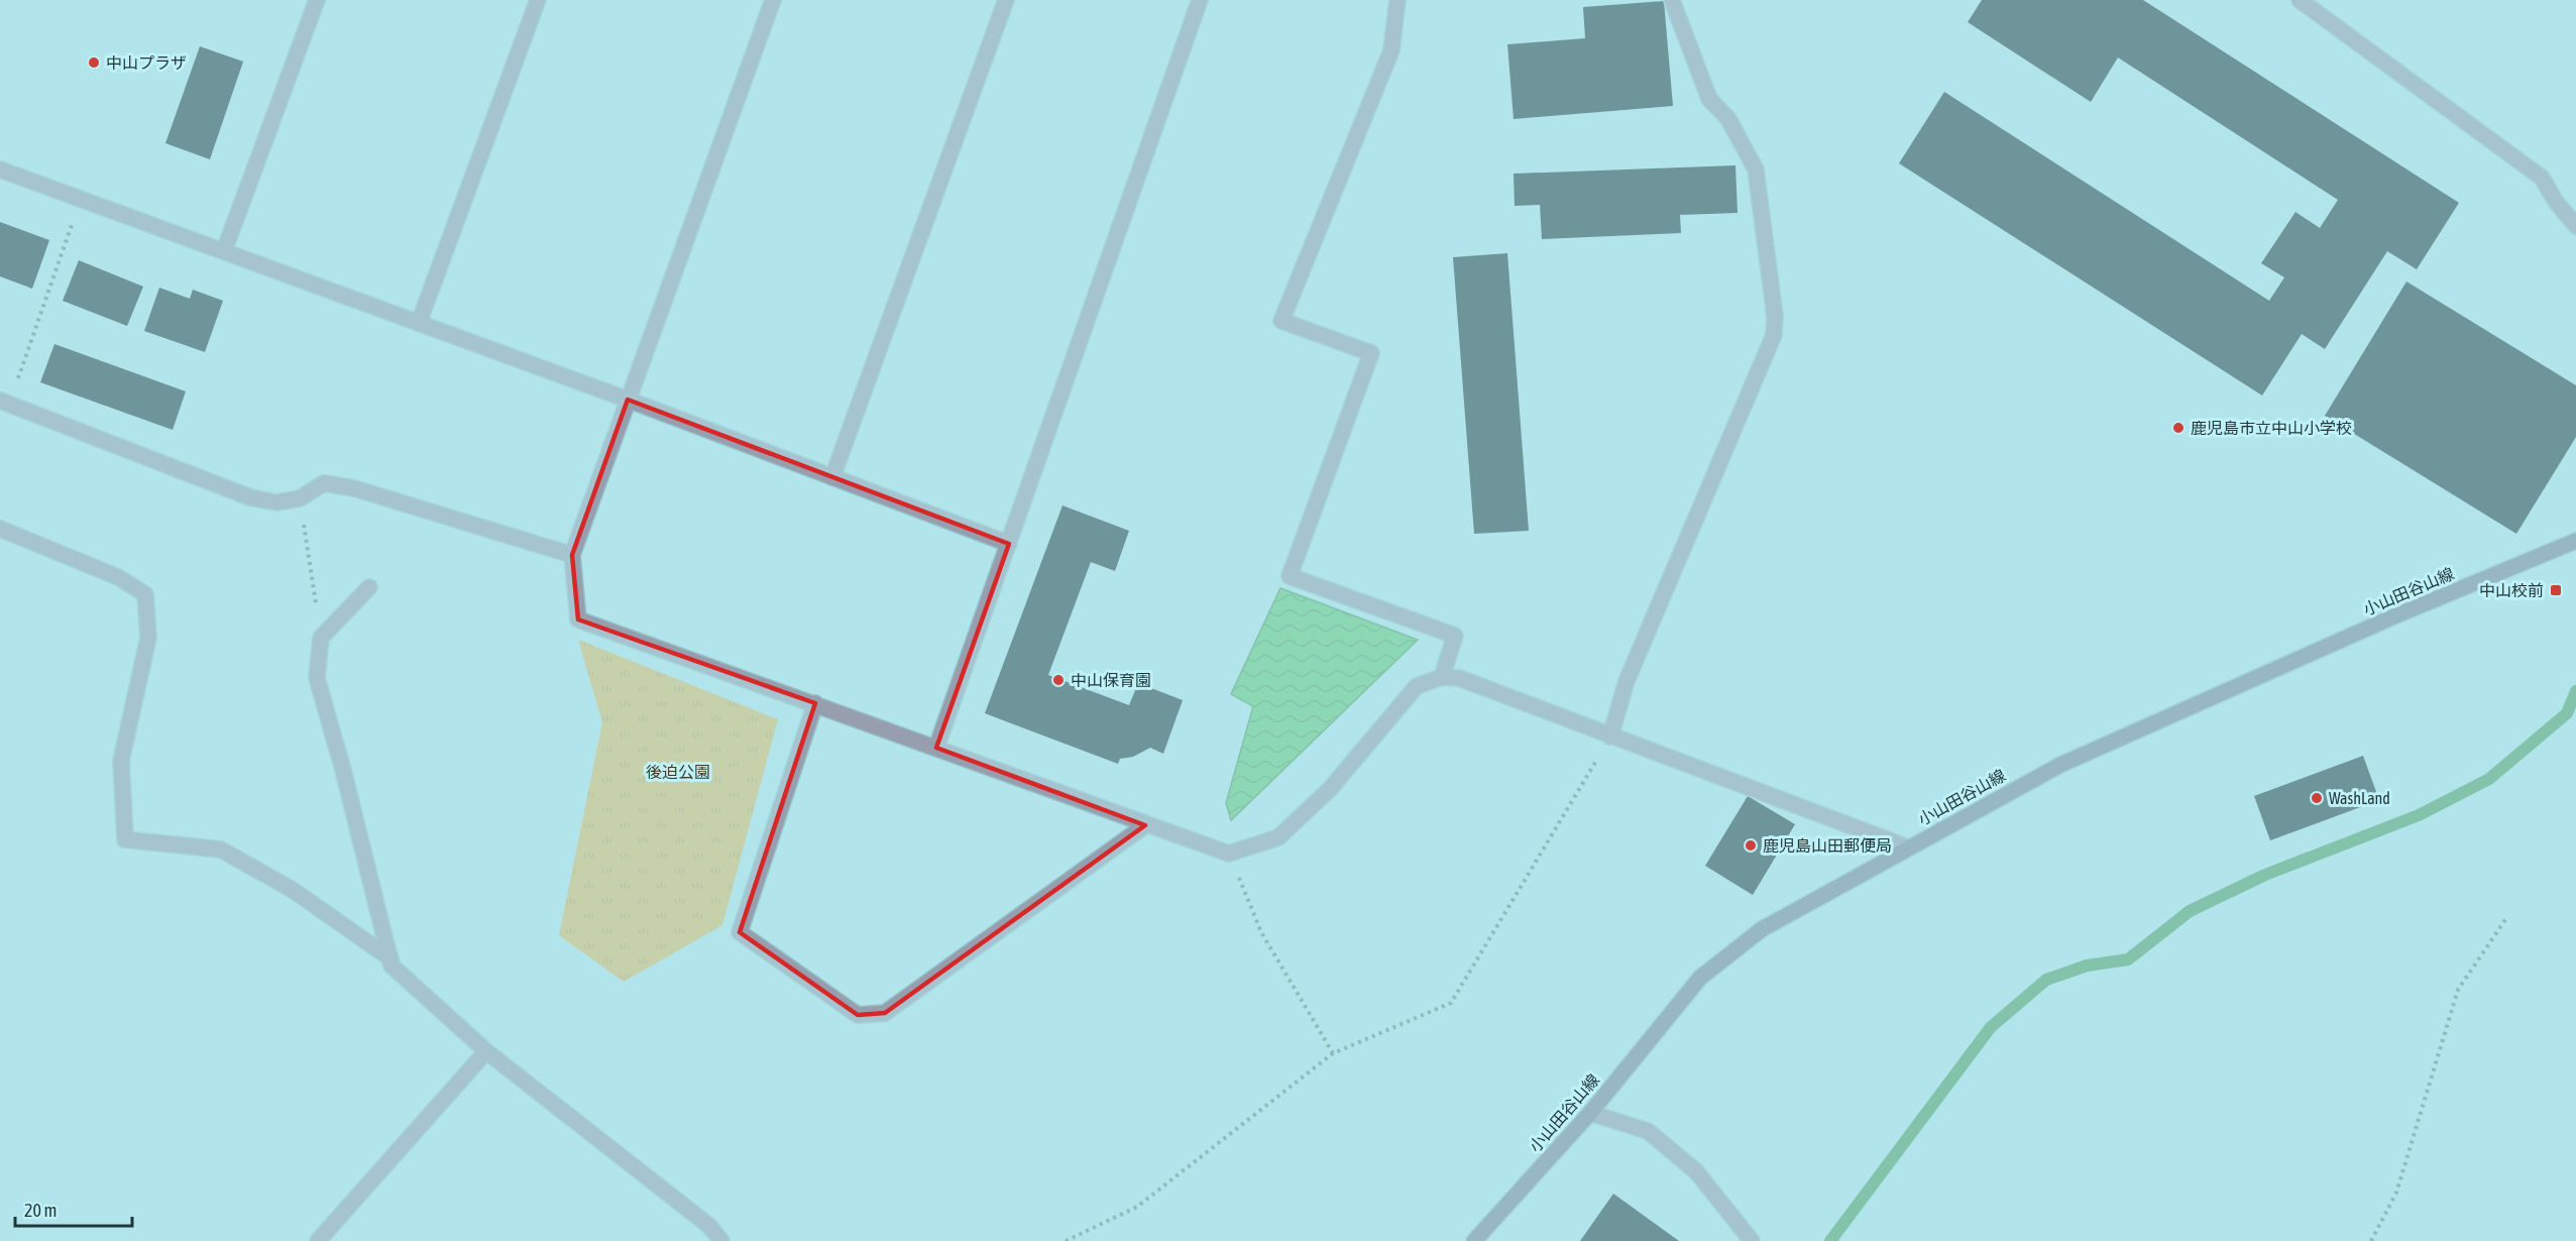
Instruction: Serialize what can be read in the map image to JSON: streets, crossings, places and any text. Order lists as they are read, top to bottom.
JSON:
{
  "streets": {
    "main road": ["小山田谷山線"]
  },
  "parks": ["後迫公園"],
  "places": {
    "other": [
      "中山プラザ",
      "鹿児島市立中山小学校",
      "中山保育園",
      "WashLand",
      "鹿児島山田郵便局"
    ],
    "transit": ["中山校前"]
  },
  "scale_bar": "20 m"
}
